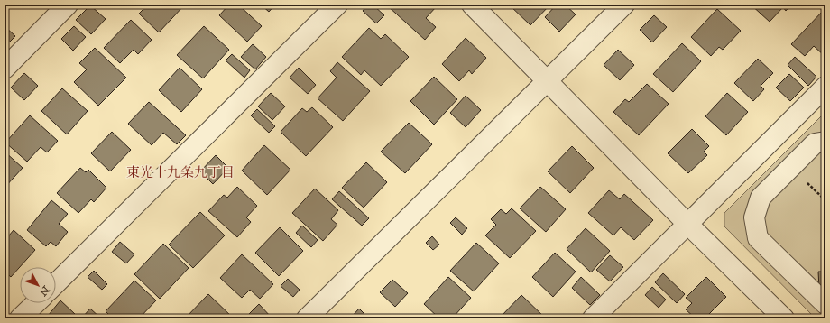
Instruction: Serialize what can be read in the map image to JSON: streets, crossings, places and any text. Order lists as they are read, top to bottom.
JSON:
{
  "districts": ["東光十九条九丁目"],
  "north": "bottom right"
}
